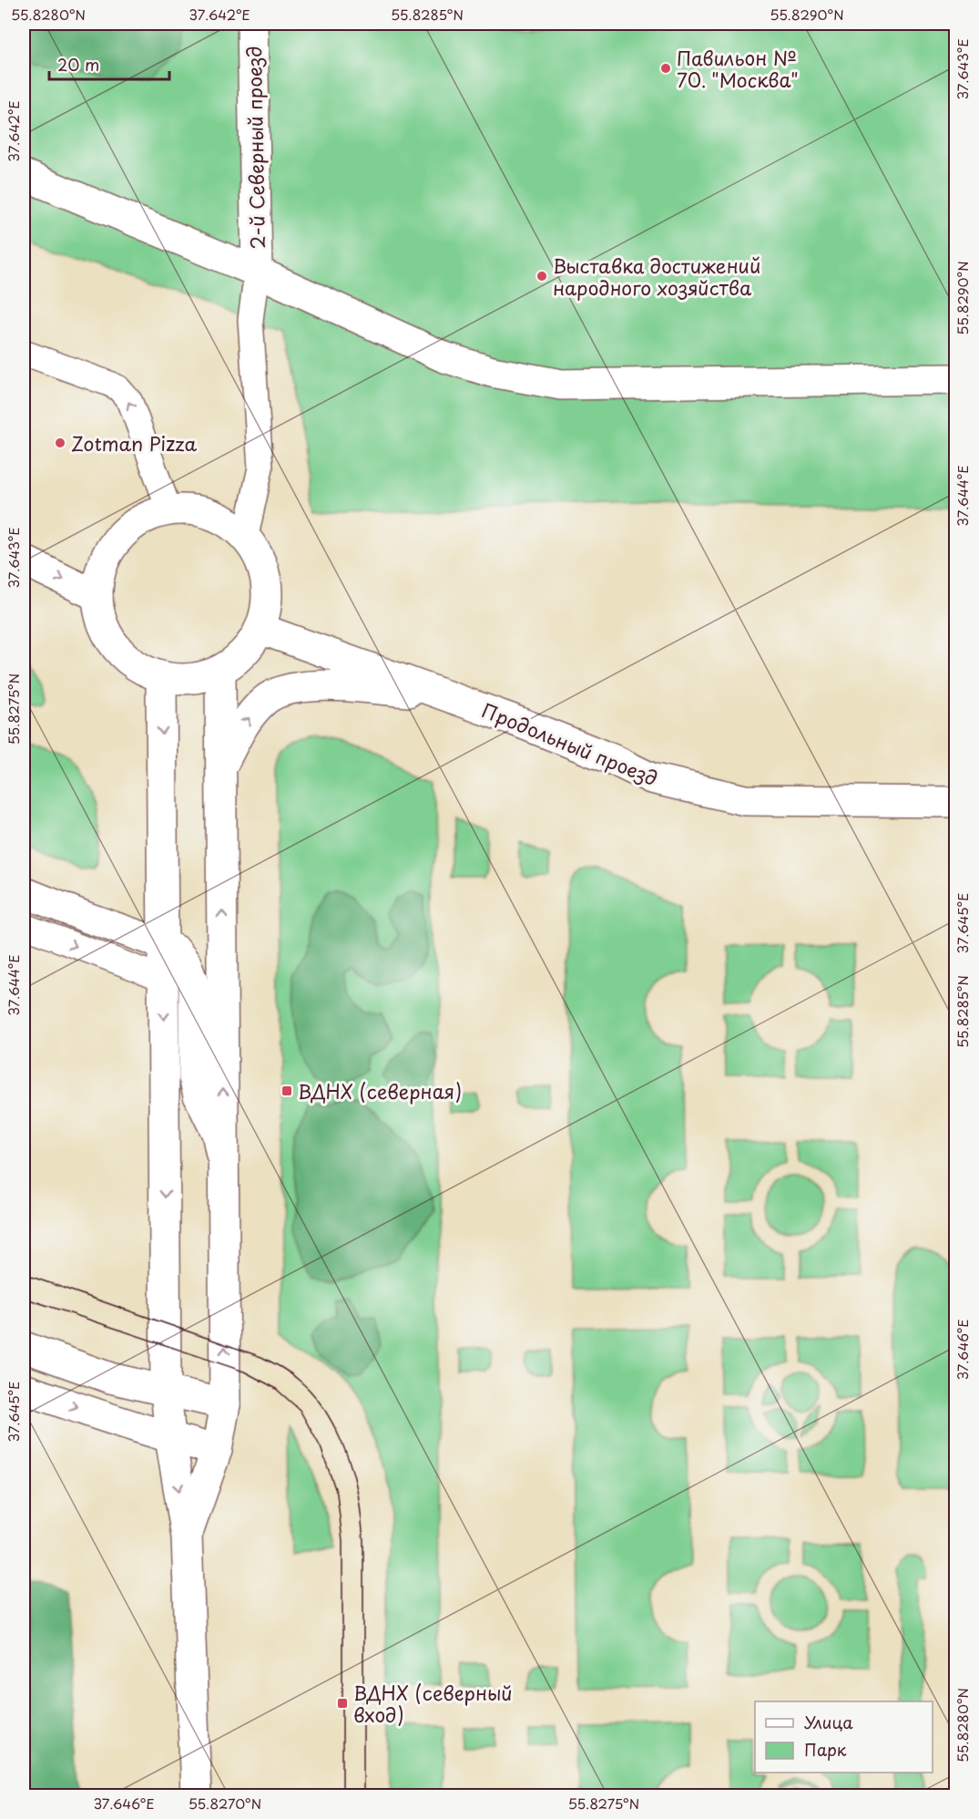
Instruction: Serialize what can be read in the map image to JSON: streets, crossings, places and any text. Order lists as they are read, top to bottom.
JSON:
{
  "streets": {
    "main road": ["2-й Северный проезд", "Продольный проезд"]
  },
  "places": {
    "other": ["Павильон № 70. \"Москва\"", "Выставка достижений народного хозяйства", "Zotman Pizza"],
    "transit": ["ВДНХ (северная)", "ВДНХ (северный вход)"]
  },
  "legend": ["Улица", "Парк"],
  "scale_bar": "20 m",
  "coordinates": [
    "55.8280°N",
    "37.642°E",
    "55.8285°N",
    "55.8290°N",
    "37.643°E",
    "37.644°E",
    "55.8275°N",
    "37.645°E",
    "37.646°E",
    "55.8270°N"
  ]
}
